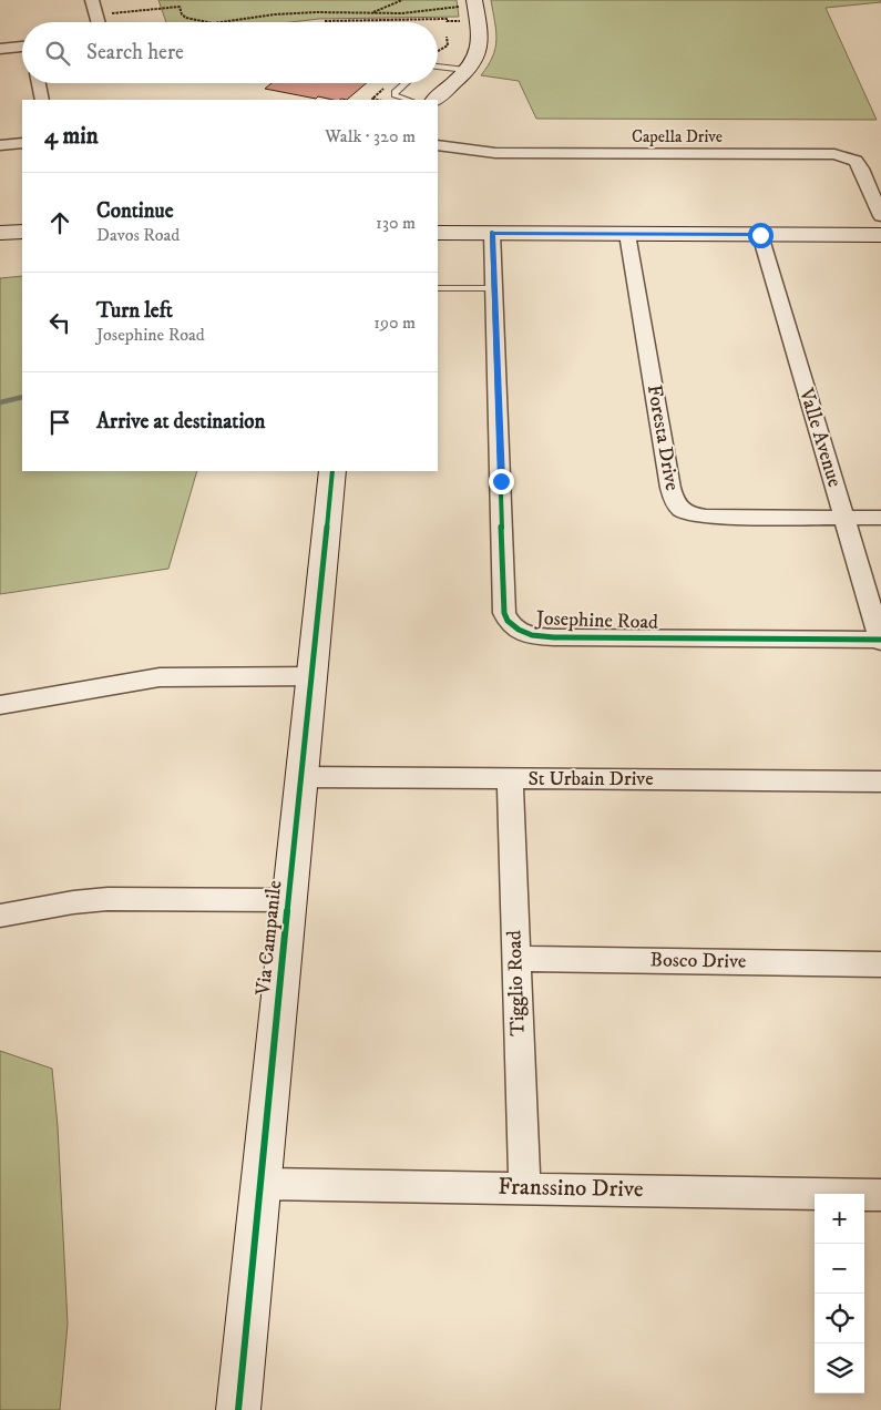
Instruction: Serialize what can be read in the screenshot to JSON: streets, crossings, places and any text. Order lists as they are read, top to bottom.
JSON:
{
  "streets": {
    "street": [
      "Capella Drive",
      "Foresta Drive",
      "Valle Avenue",
      "Josephine Road",
      "St Urbain Drive",
      "Via Campanile",
      "Bosco Drive",
      "Tigglio Road",
      "Franssino Drive"
    ]
  },
  "crossings": [
    ["Foresta Drive", "Valle Avenue"],
    ["Valle Avenue", "Josephine Road"],
    ["St Urbain Drive", "Via Campanile"],
    ["St Urbain Drive", "Tigglio Road"],
    ["Via Campanile", "Franssino Drive"],
    ["Bosco Drive", "Tigglio Road"],
    ["Tigglio Road", "Franssino Drive"]
  ],
  "page": {
    "search": "Search here",
    "heading": ["4 min", "Walk · 320 m"],
    "list": [
      ["Continue", "Davos Road", "130 m"],
      ["Turn left", "Josephine Road", "190 m"],
      "Arrive at destination"
    ],
    "map_buttons": ["+", "−"]
  }
}
